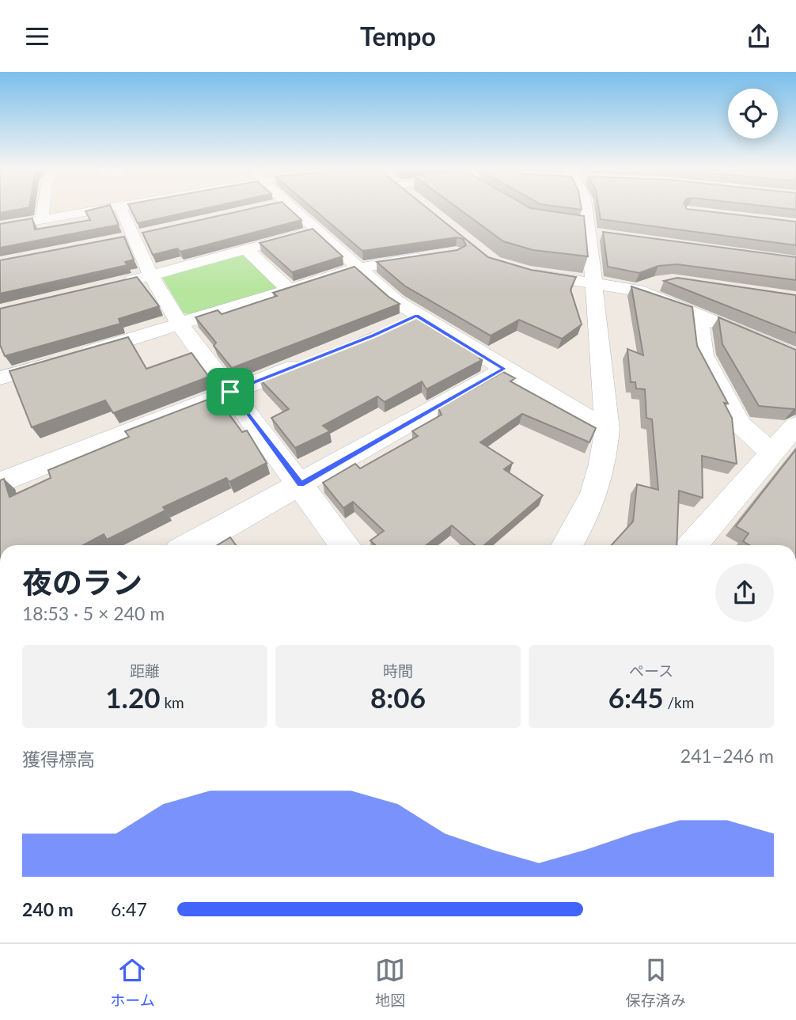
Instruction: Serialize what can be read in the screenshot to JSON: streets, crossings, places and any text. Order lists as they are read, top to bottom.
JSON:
{
  "page": {
    "header": "Tempo",
    "heading": ["夜のラン", "18:53 · 5 × 240 m"],
    "stats": [
      ["距離", "1.20 km"],
      ["時間", "8:06"],
      ["ペース", "6:45 /km"]
    ],
    "chart": ["獲得標高", "241–246 m"],
    "list": [
      {
        "name": "240 m",
        "note": "6:47"
      }
    ],
    "tabs": ["ホーム", "地図", "保存済み"]
  }
}
